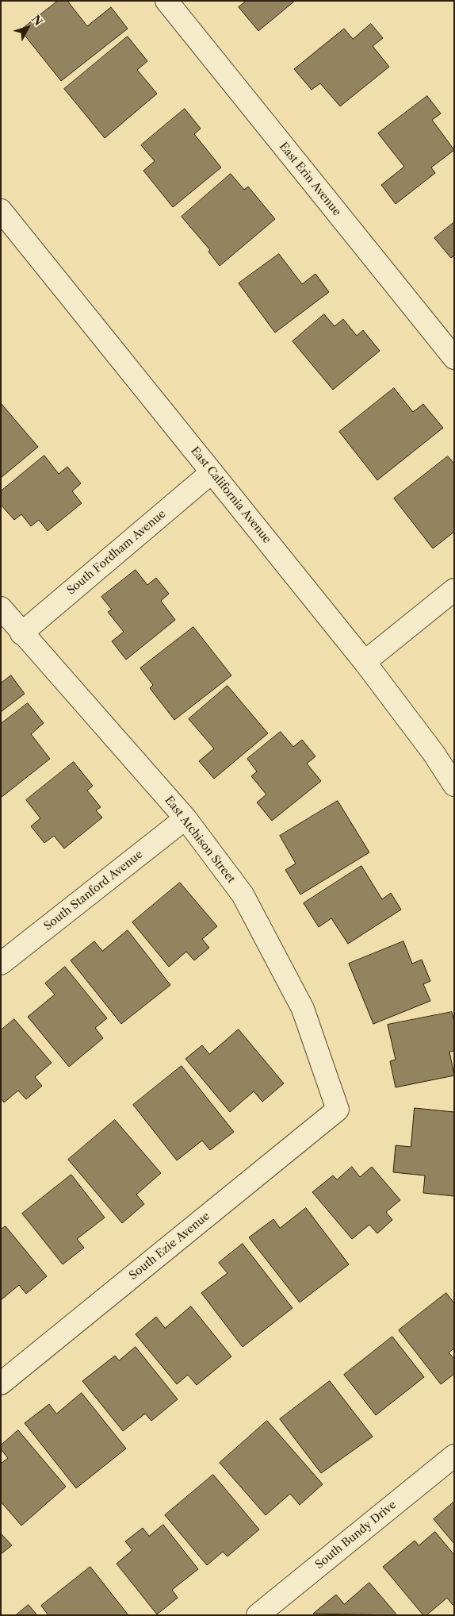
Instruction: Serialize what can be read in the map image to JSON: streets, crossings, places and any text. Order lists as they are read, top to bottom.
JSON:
{
  "streets": {
    "street": [
      "East Erin Avenue",
      "East California Avenue",
      "South Fordham Avenue",
      "East Atchison Street",
      "South Stanford Avenue",
      "South Ezie Avenue",
      "South Bundy Drive"
    ]
  },
  "crossings": [
    ["East California Avenue", "South Fordham Avenue"],
    ["South Fordham Avenue", "East Atchison Street"],
    ["East Atchison Street", "South Stanford Avenue"],
    ["East Atchison Street", "South Ezie Avenue"]
  ],
  "north": "top right"
}
